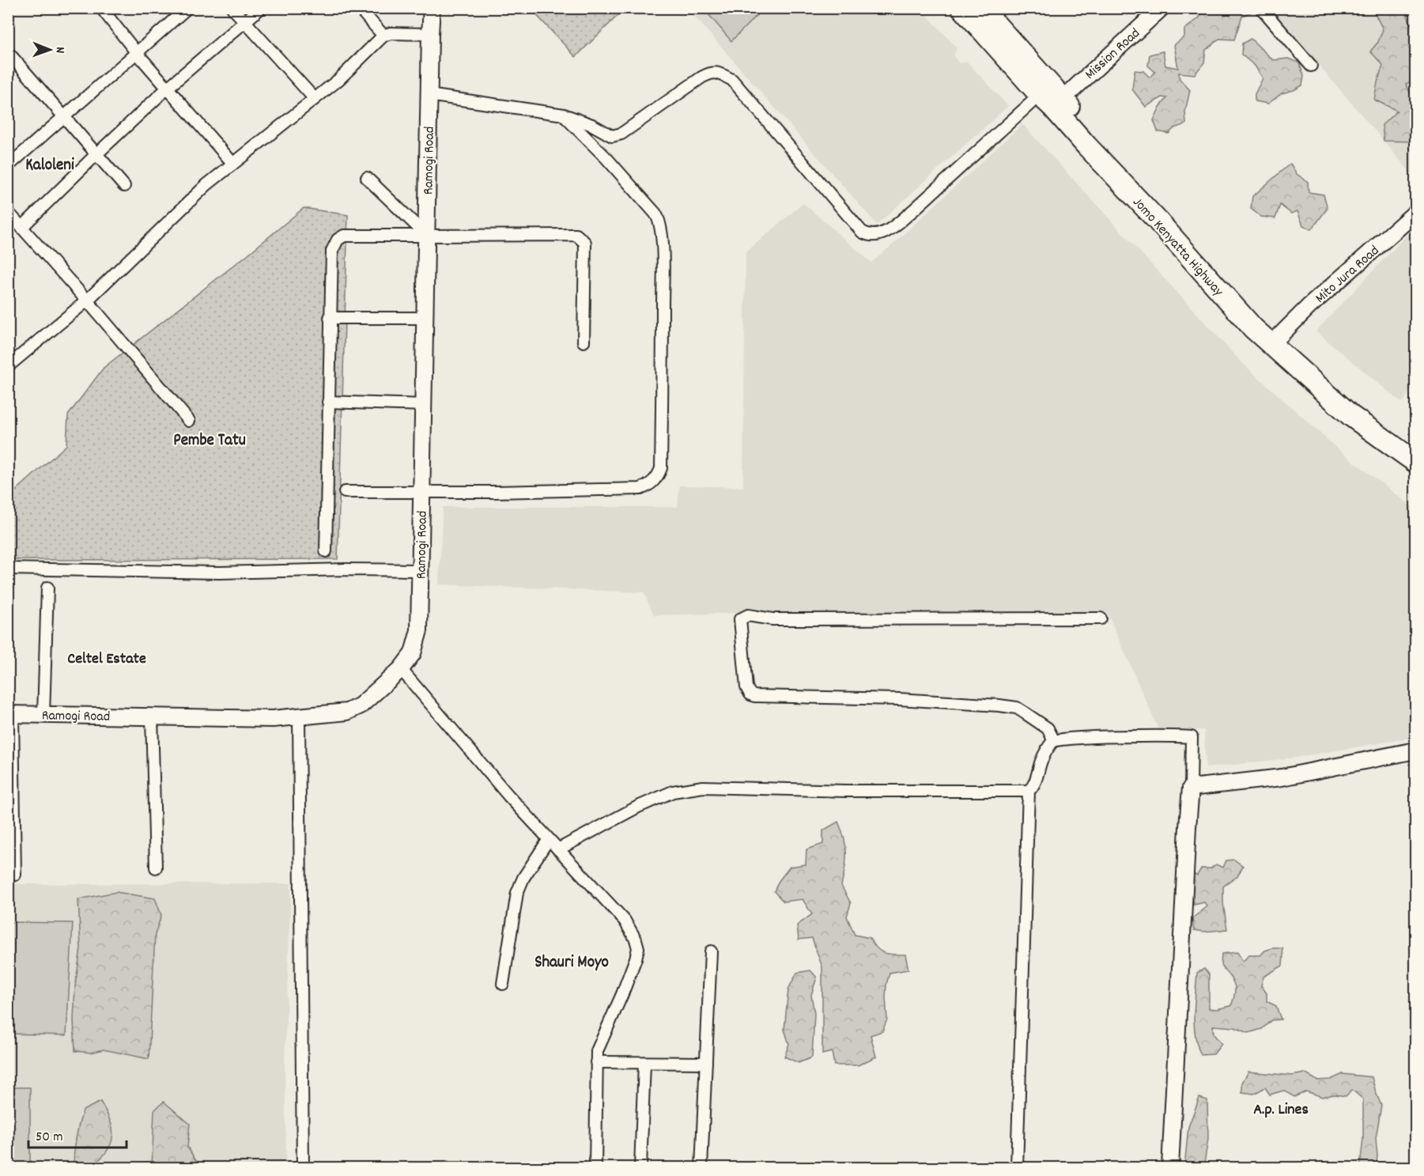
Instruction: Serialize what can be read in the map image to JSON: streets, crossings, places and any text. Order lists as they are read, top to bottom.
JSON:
{
  "streets": {
    "highway": ["Jomo Kenyatta Highway"],
    "street": ["Mission Road", "Ramogi Road", "Mito Jura Road"]
  },
  "crossings": [
    ["Mission Road", "Jomo Kenyatta Highway"],
    ["Jomo Kenyatta Highway", "Mito Jura Road"]
  ],
  "districts": [
    "Kaloleni",
    "Pembe Tatu",
    "Celtel Estate",
    "Shauri Moyo",
    "A.p. Lines"
  ],
  "scale_bar": "50 m",
  "north": "right"
}
